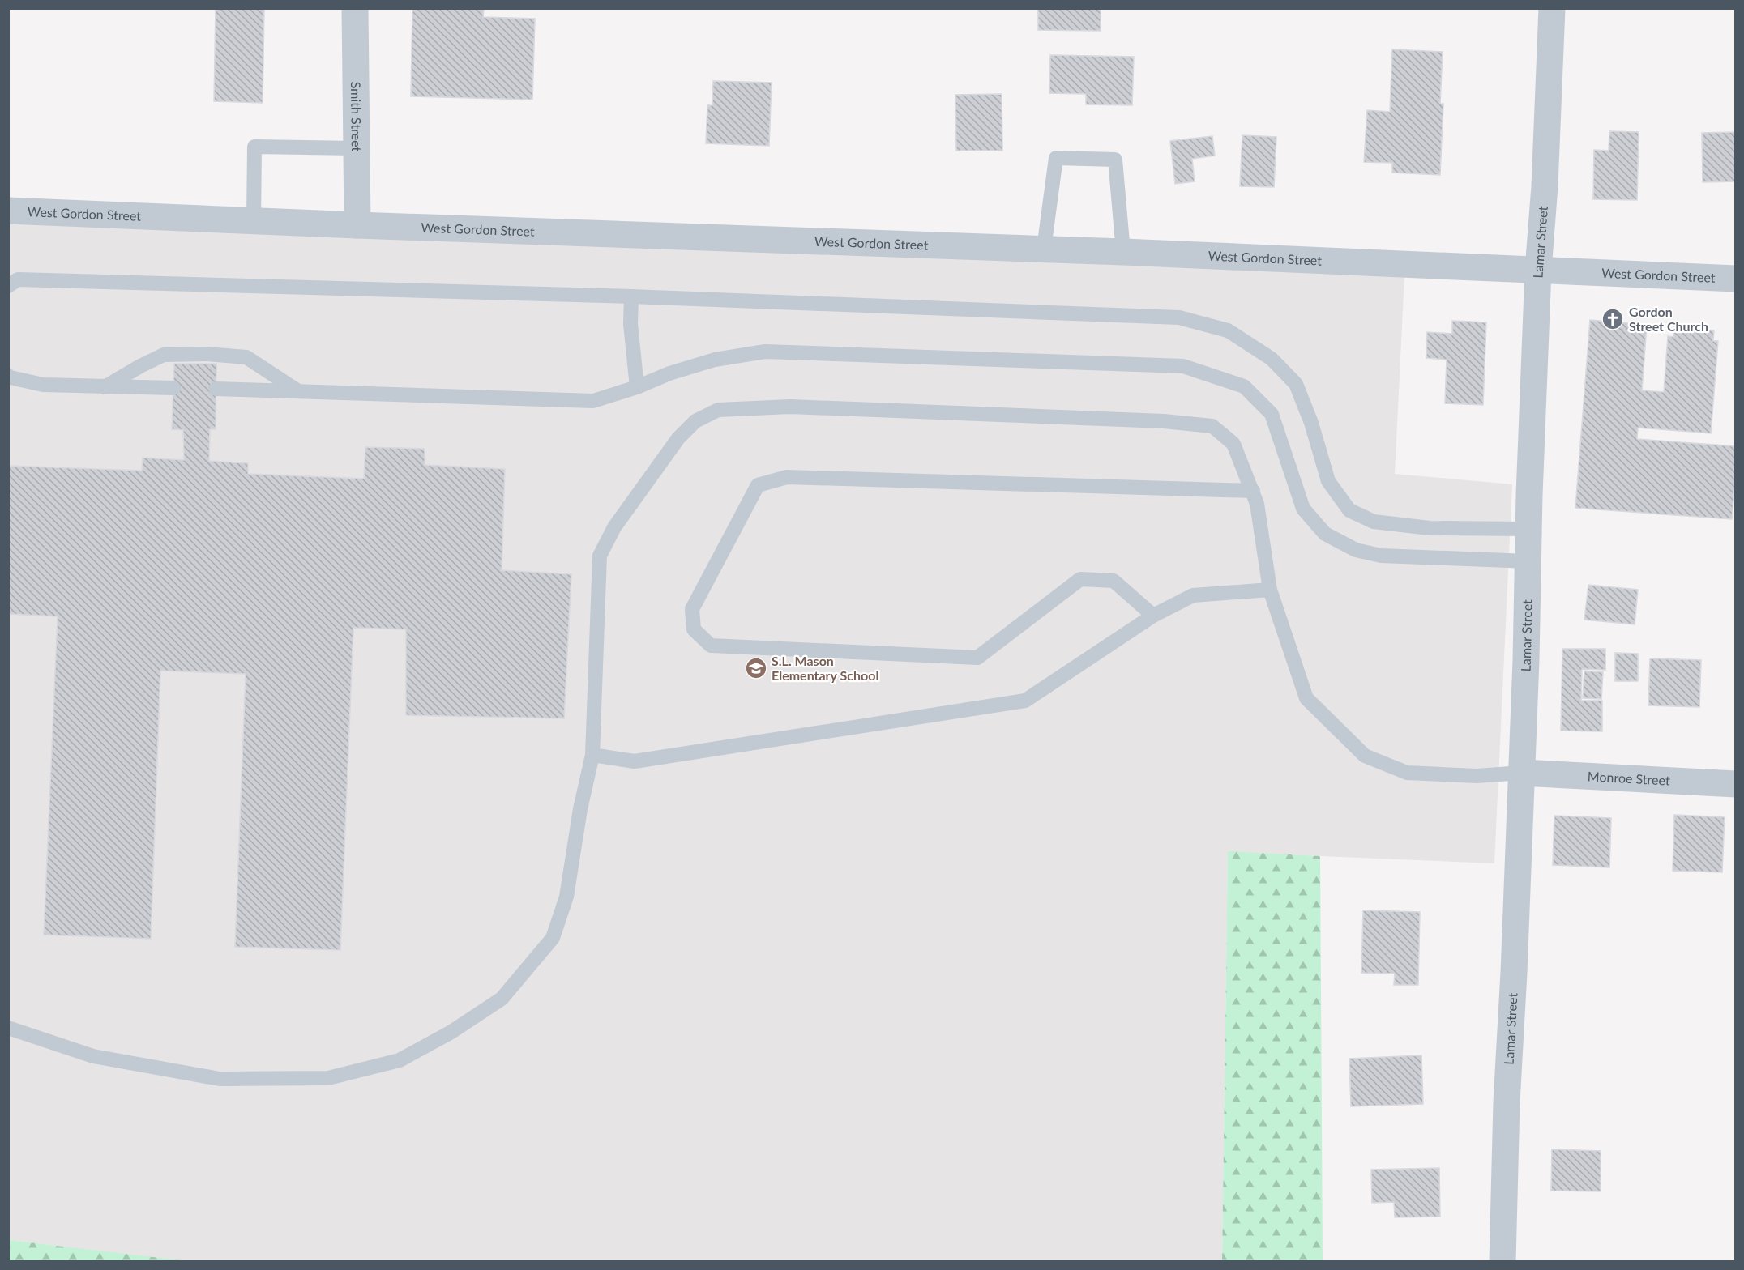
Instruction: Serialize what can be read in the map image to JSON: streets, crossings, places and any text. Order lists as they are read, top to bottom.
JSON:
{
  "streets": {
    "street": [
      "Smith Street",
      "West Gordon Street",
      "Lamar Street",
      "Monroe Street"
    ]
  },
  "crossings": [
    ["Smith Street", "West Gordon Street"],
    ["West Gordon Street", "Lamar Street"],
    ["Lamar Street", "Monroe Street"]
  ],
  "places": {
    "church": ["Gordon Street Church"],
    "school or university": ["S.L. Mason Elementary School"]
  }
}
